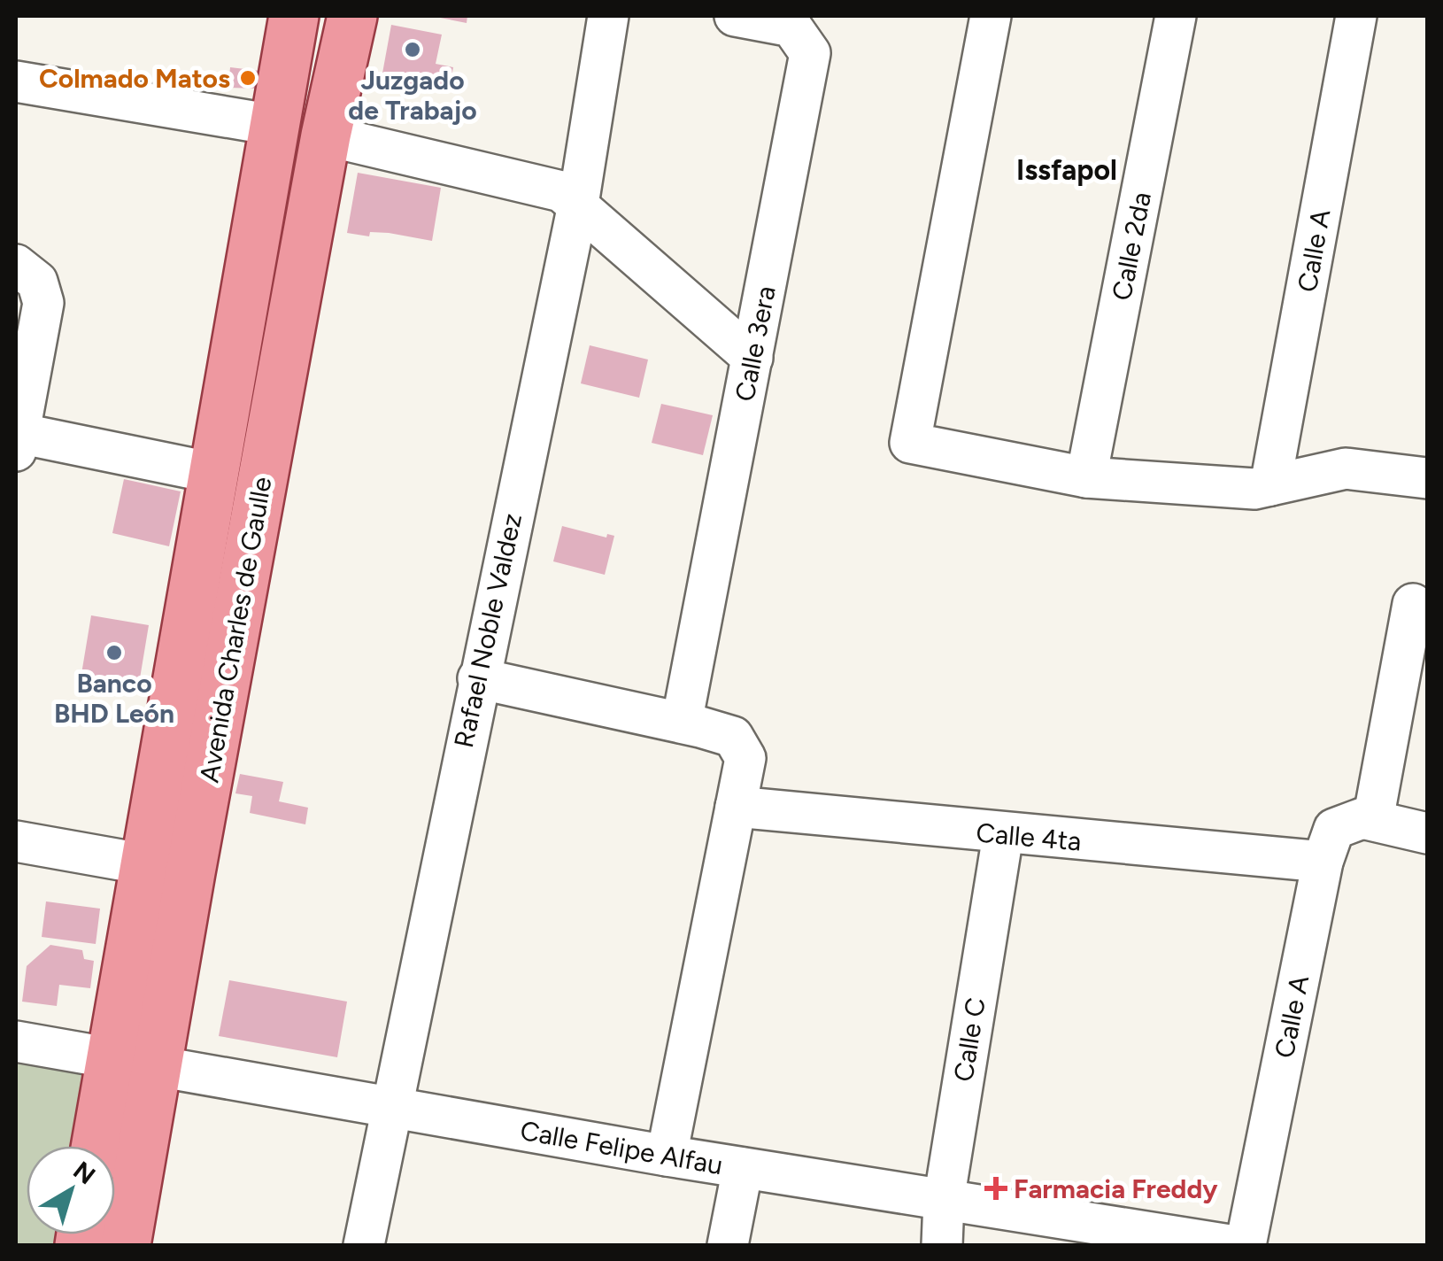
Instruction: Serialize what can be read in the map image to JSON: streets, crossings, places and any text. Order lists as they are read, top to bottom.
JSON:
{
  "streets": {
    "main road": ["Avenida Charles de Gaulle"],
    "street": [
      "Calle 2da",
      "Calle A",
      "Calle 3era",
      "Rafael Noble Valdez",
      "Calle 4ta",
      "Calle C",
      "Calle Felipe Alfau"
    ]
  },
  "crossings": [
    ["Calle A", "Calle 4ta"],
    ["Avenida Charles de Gaulle", "Calle Felipe Alfau"],
    ["Rafael Noble Valdez", "Calle Felipe Alfau"],
    ["Calle 4ta", "Calle C"],
    ["Calle C", "Calle Felipe Alfau"]
  ],
  "districts": ["Issfapol"],
  "places": {
    "other": ["Juzgado de Trabajo", "Colmado Matos", "Banco BHD León"],
    "health": ["Farmacia Freddy"]
  },
  "north": "top right"
}
